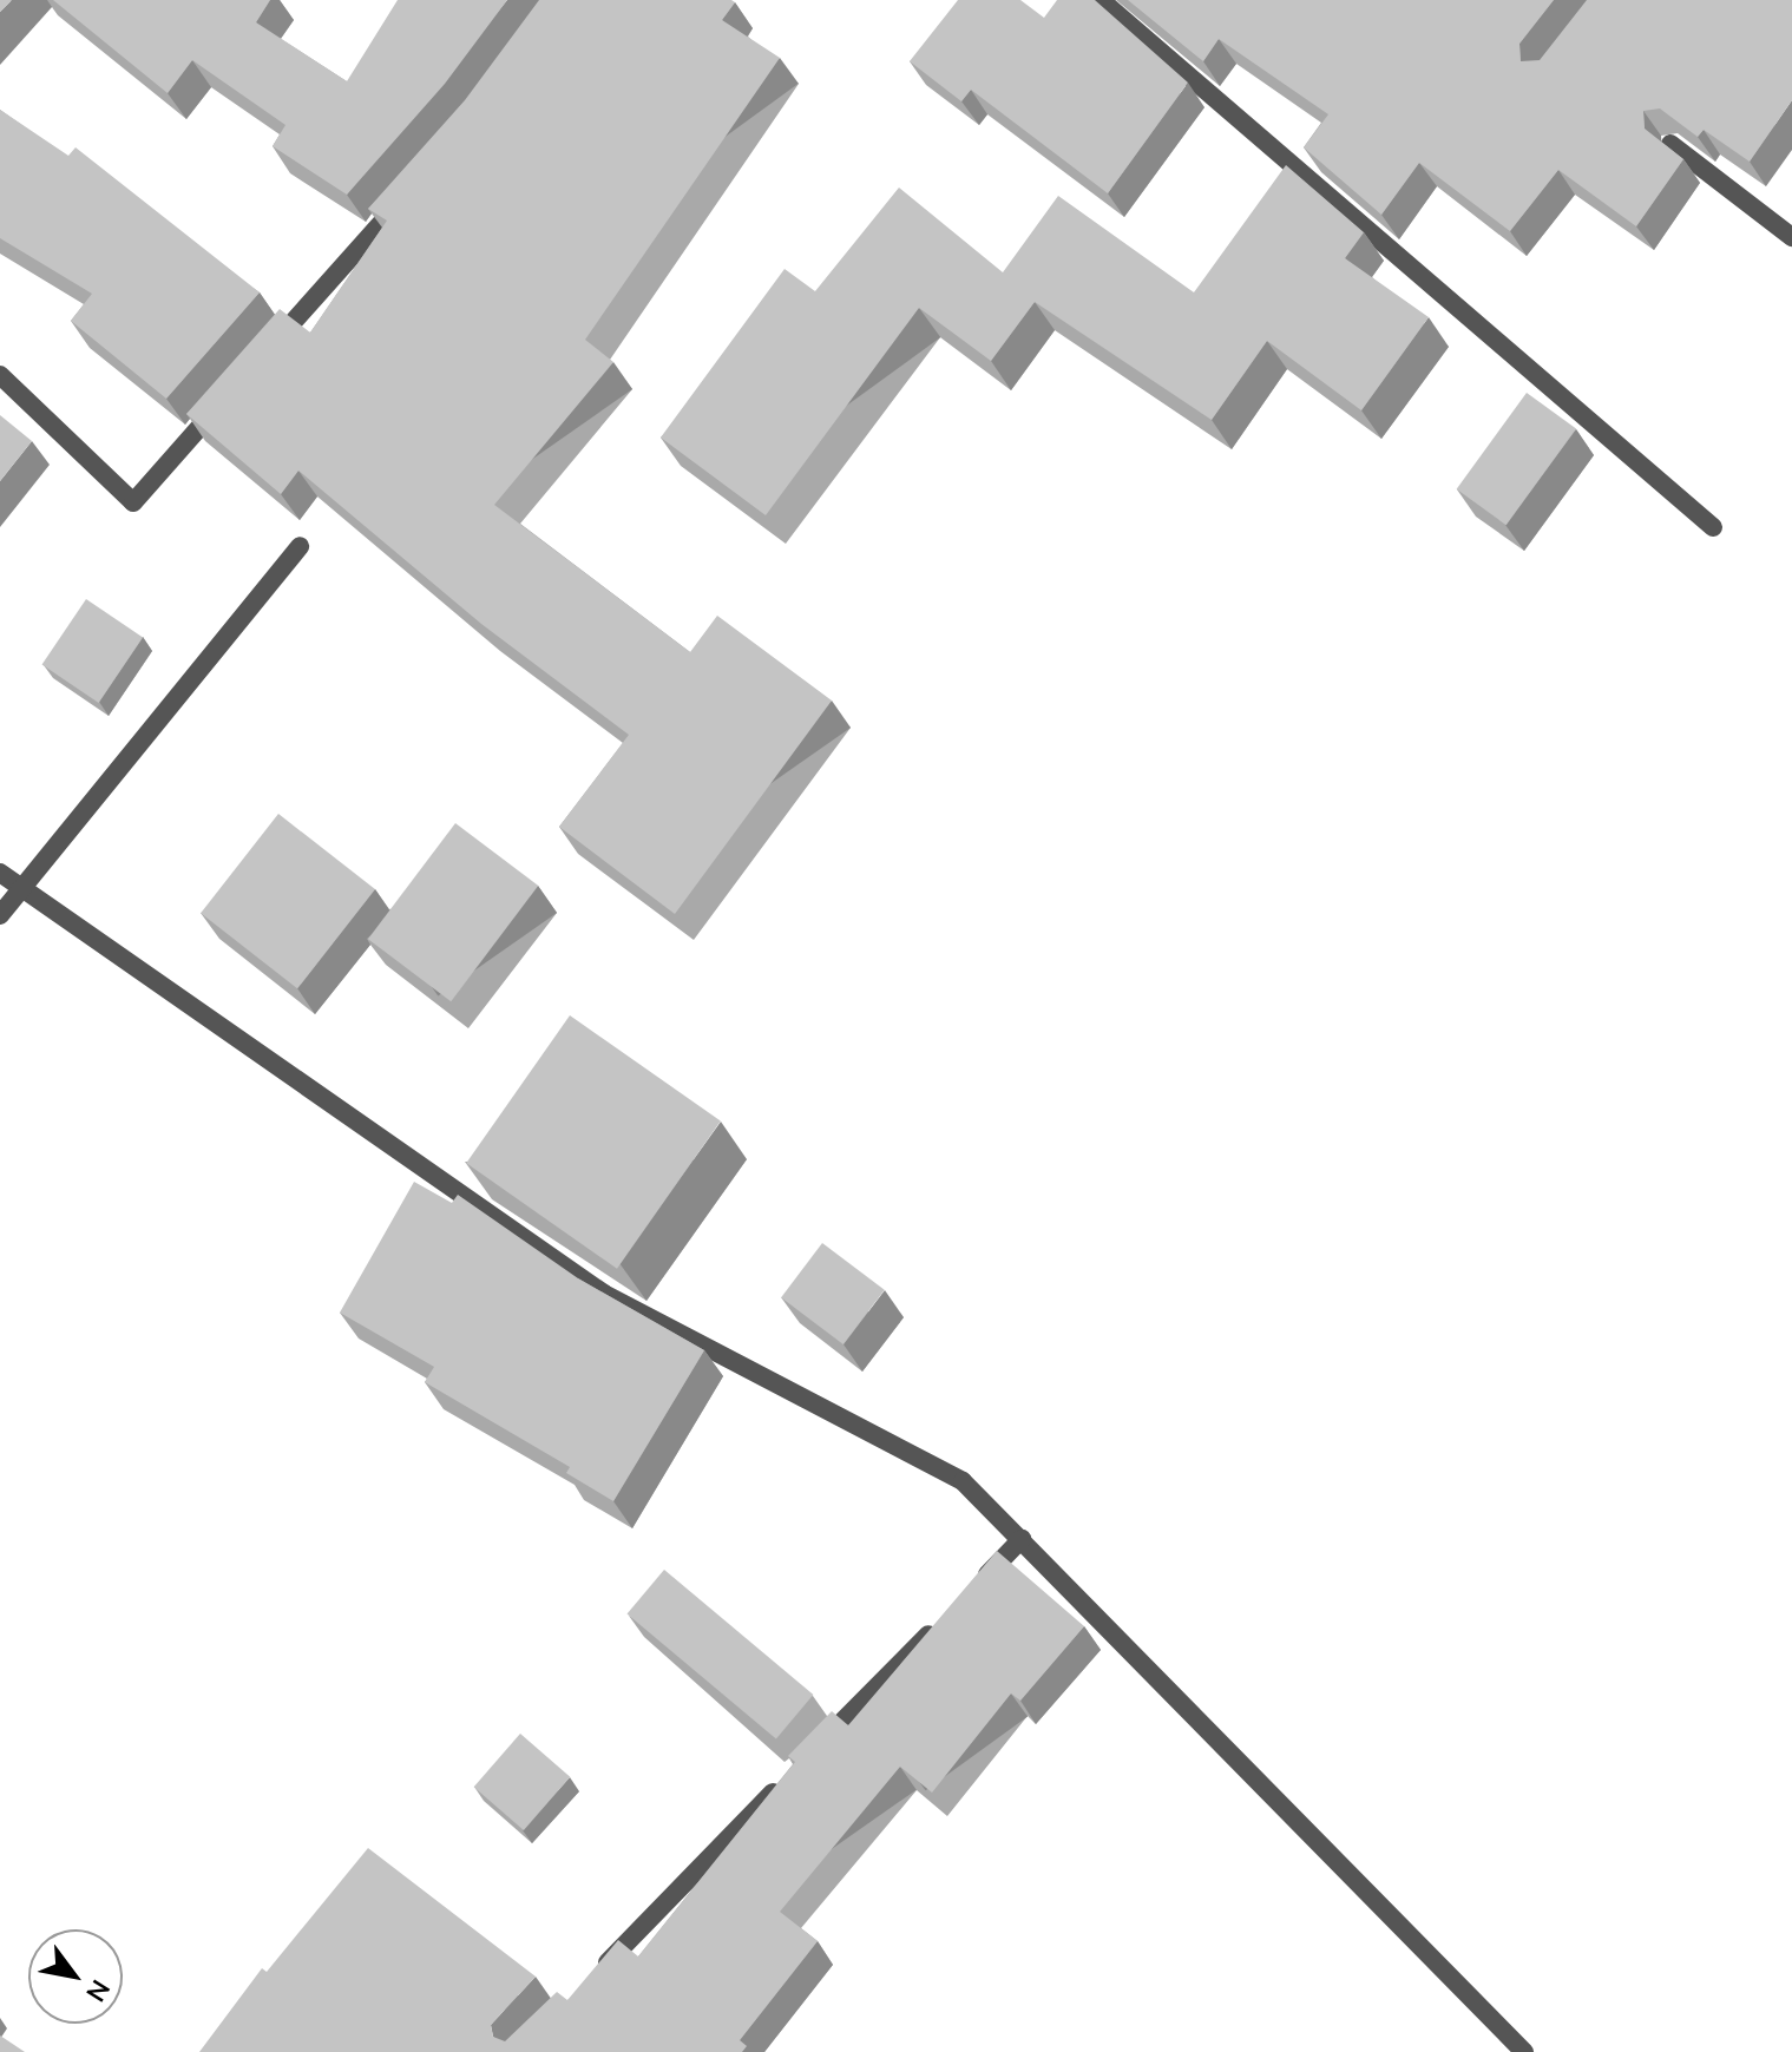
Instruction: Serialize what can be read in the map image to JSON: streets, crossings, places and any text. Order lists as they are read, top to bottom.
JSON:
{
  "north": "bottom right"
}
